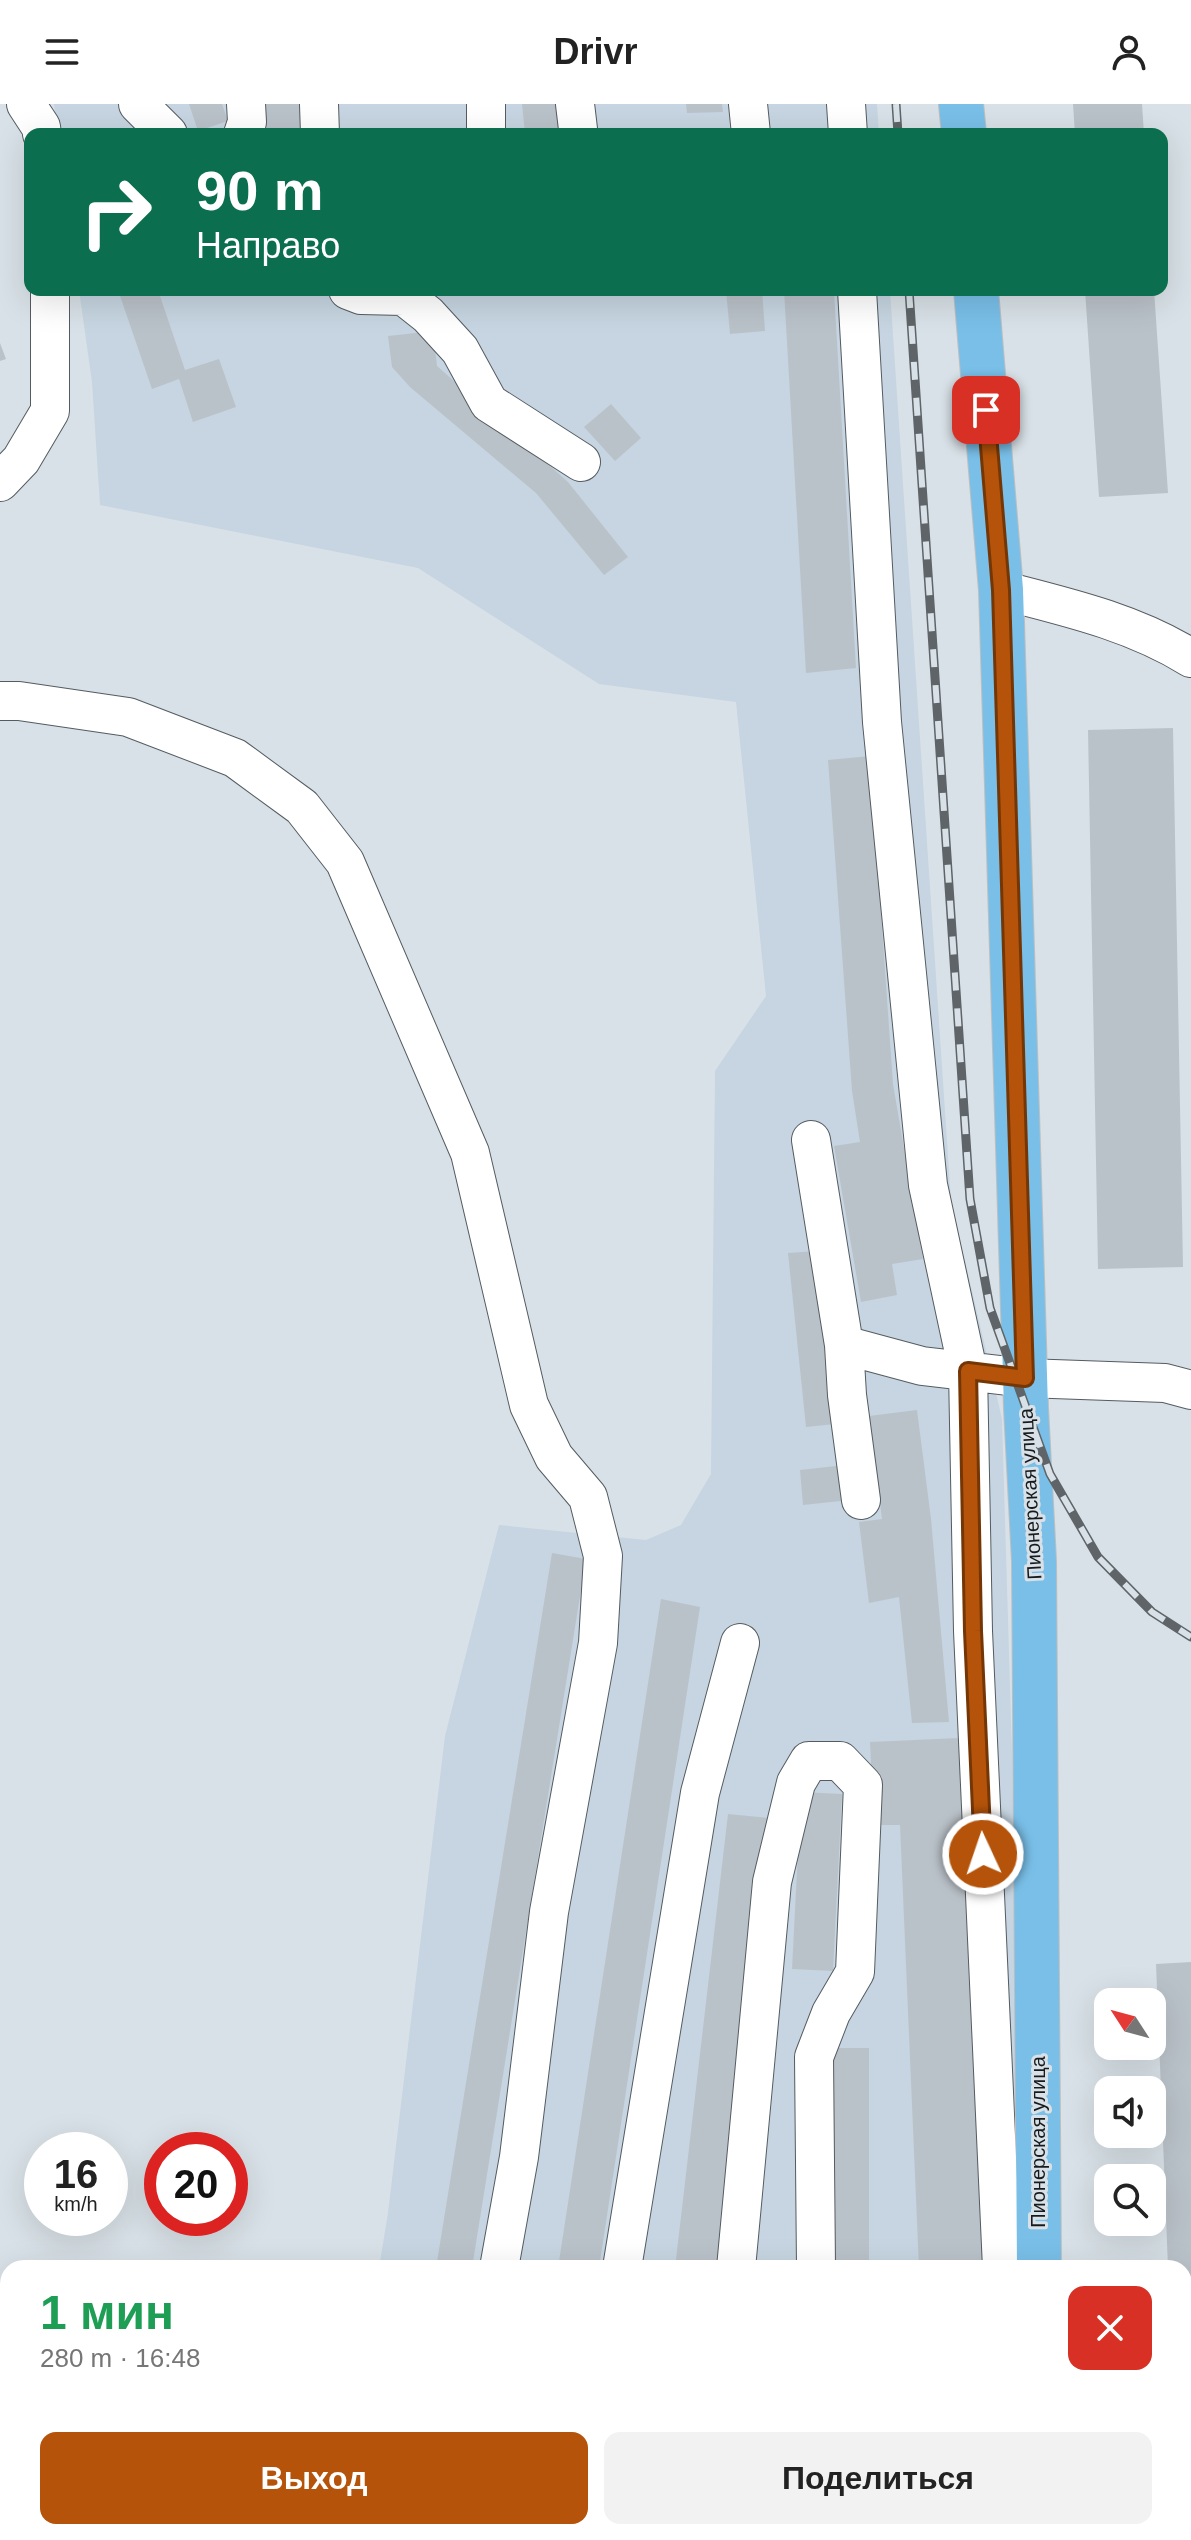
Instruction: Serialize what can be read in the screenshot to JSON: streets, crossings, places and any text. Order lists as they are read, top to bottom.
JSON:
{
  "streets": {
    "main road": ["Пионерская улица"]
  },
  "north": "top left",
  "page": {
    "header": "Drivr",
    "turn": ["90 m", "Направо"],
    "speed": "16 km/h",
    "limit": "20",
    "heading": ["1 мин", "280 m · 16:48"],
    "buttons": ["Выход", "Поделиться"]
  }
}
